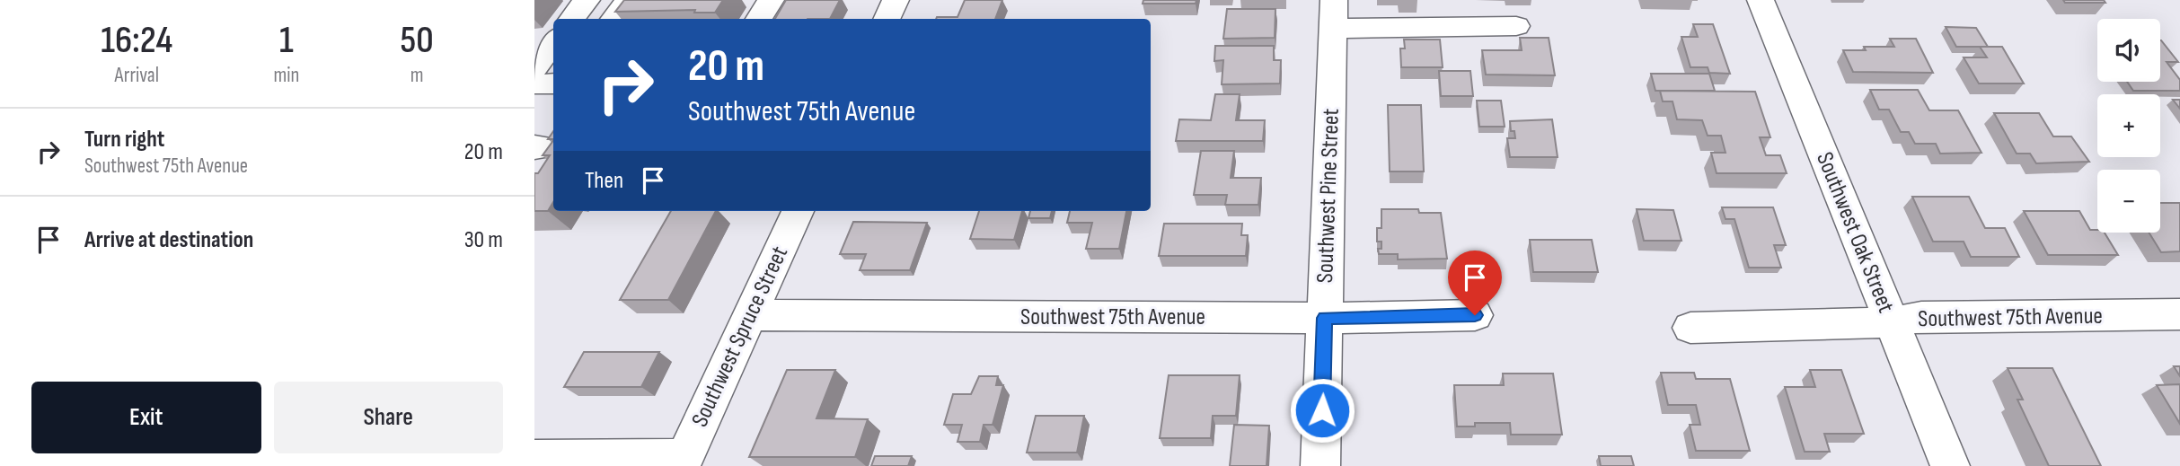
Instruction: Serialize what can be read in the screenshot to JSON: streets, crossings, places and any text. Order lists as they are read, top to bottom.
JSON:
{
  "streets": {
    "street": [
      "Southwest Pine Street",
      "Southwest Oak Street",
      "Southwest 75th Avenue",
      "Southwest Spruce Street"
    ]
  },
  "crossings": [
    ["Southwest Pine Street", "Southwest 75th Avenue"],
    ["Southwest Oak Street", "Southwest 75th Avenue"],
    ["Southwest 75th Avenue", "Southwest Spruce Street"]
  ],
  "page": {
    "eta": [
      "16:24",
      "Arrival",
      "1",
      "min",
      "50",
      "m"
    ],
    "map_buttons": ["+", "−"],
    "turn": ["20 m", "Southwest 75th Avenue"],
    "list": [
      {
        "name": "Turn right",
        "note": "Southwest 75th Avenue",
        "value": "20 m"
      },
      {
        "name": "Arrive at destination",
        "value": "30 m"
      }
    ],
    "then": "Then",
    "buttons": ["Exit", "Share"]
  }
}
